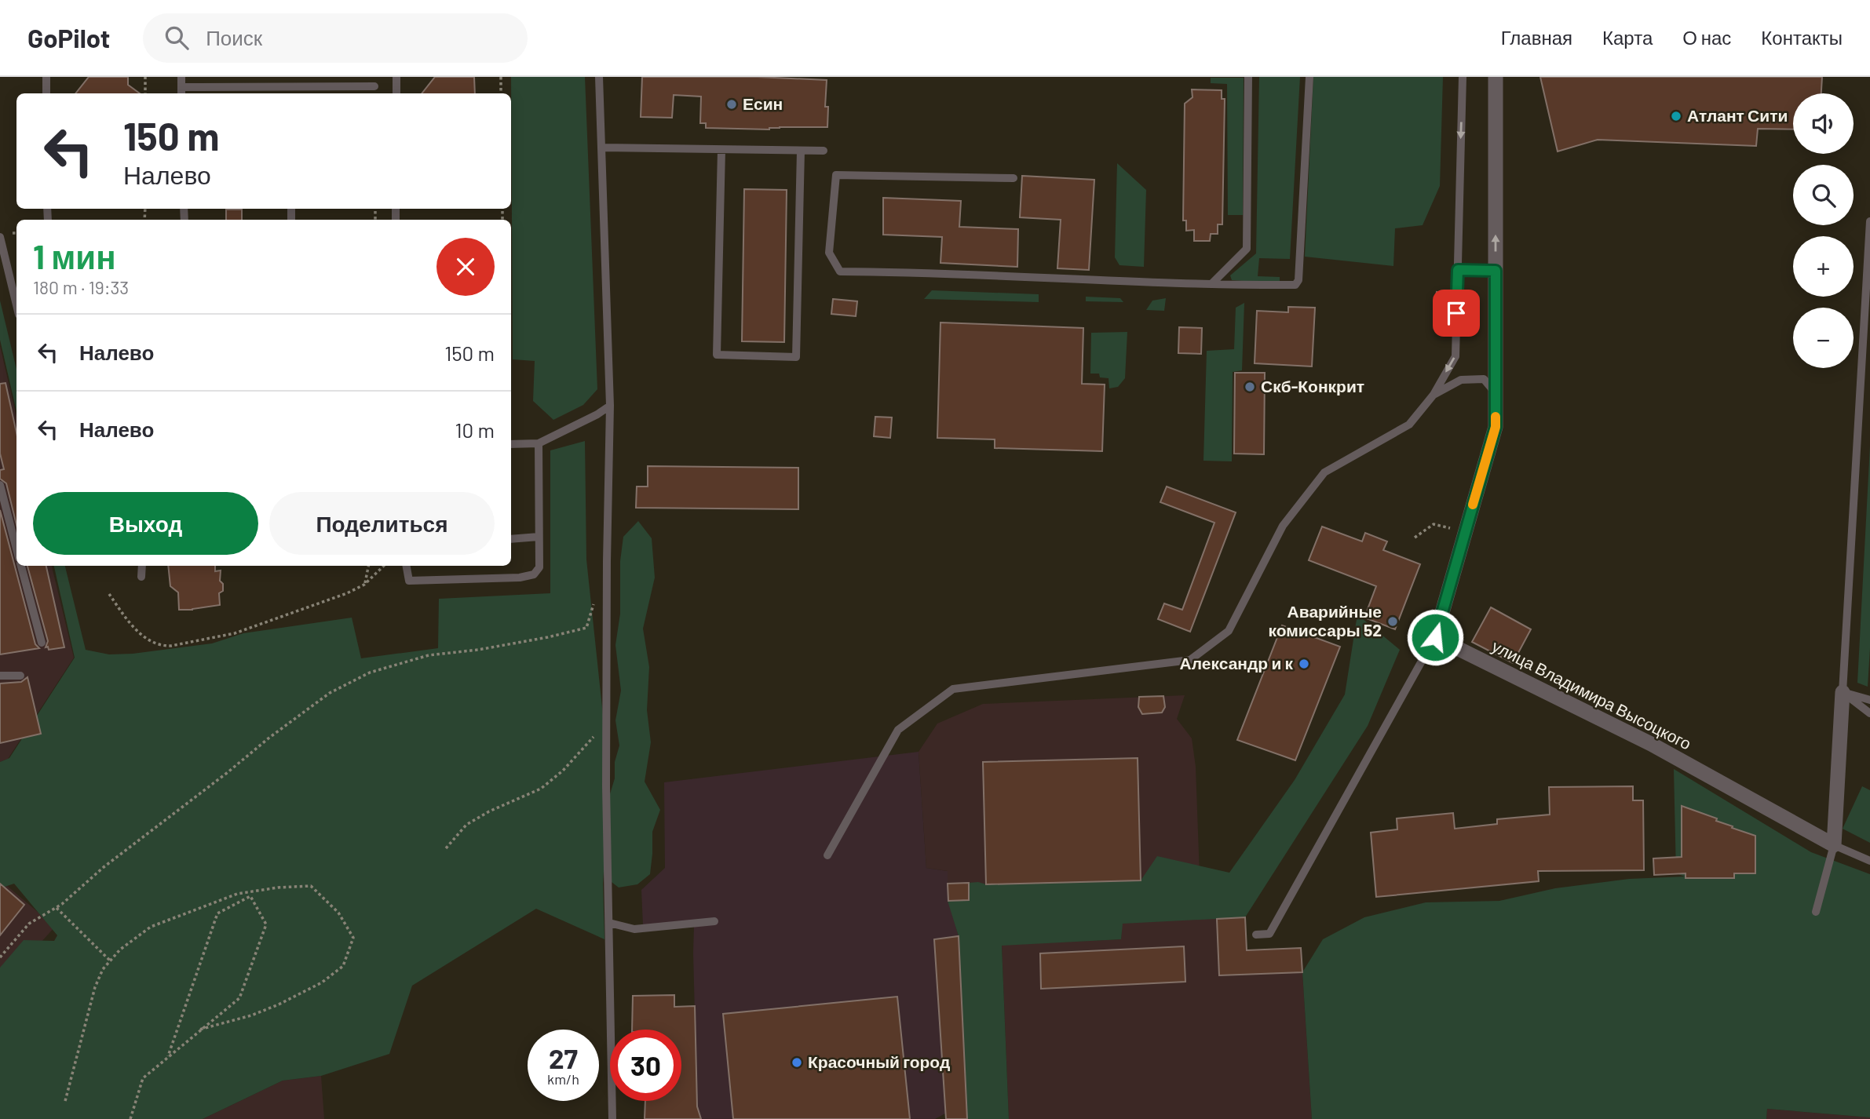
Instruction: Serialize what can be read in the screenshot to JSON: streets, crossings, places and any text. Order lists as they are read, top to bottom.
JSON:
{
  "streets": {
    "street": ["улица Владимира Высоцкого"]
  },
  "places": [
    "Есин",
    "Атлант Сити",
    "Скб-Конкрит",
    "Аварийные комиссары 52",
    "Александр и к",
    "Красочный город"
  ],
  "page": {
    "header": "GoPilot",
    "search": "Поиск",
    "nav": [
      "Главная",
      "Карта",
      "О нас",
      "Контакты"
    ],
    "map_buttons": ["+", "−"],
    "turn": ["150 m", "Налево"],
    "heading": ["1 мин", "180 m · 19:33"],
    "list": [
      {
        "name": "Налево",
        "value": "150 m"
      },
      {
        "name": "Налево",
        "value": "10 m"
      }
    ],
    "buttons": ["Выход", "Поделиться"],
    "speed": "27 km/h",
    "limit": "30"
  }
}
